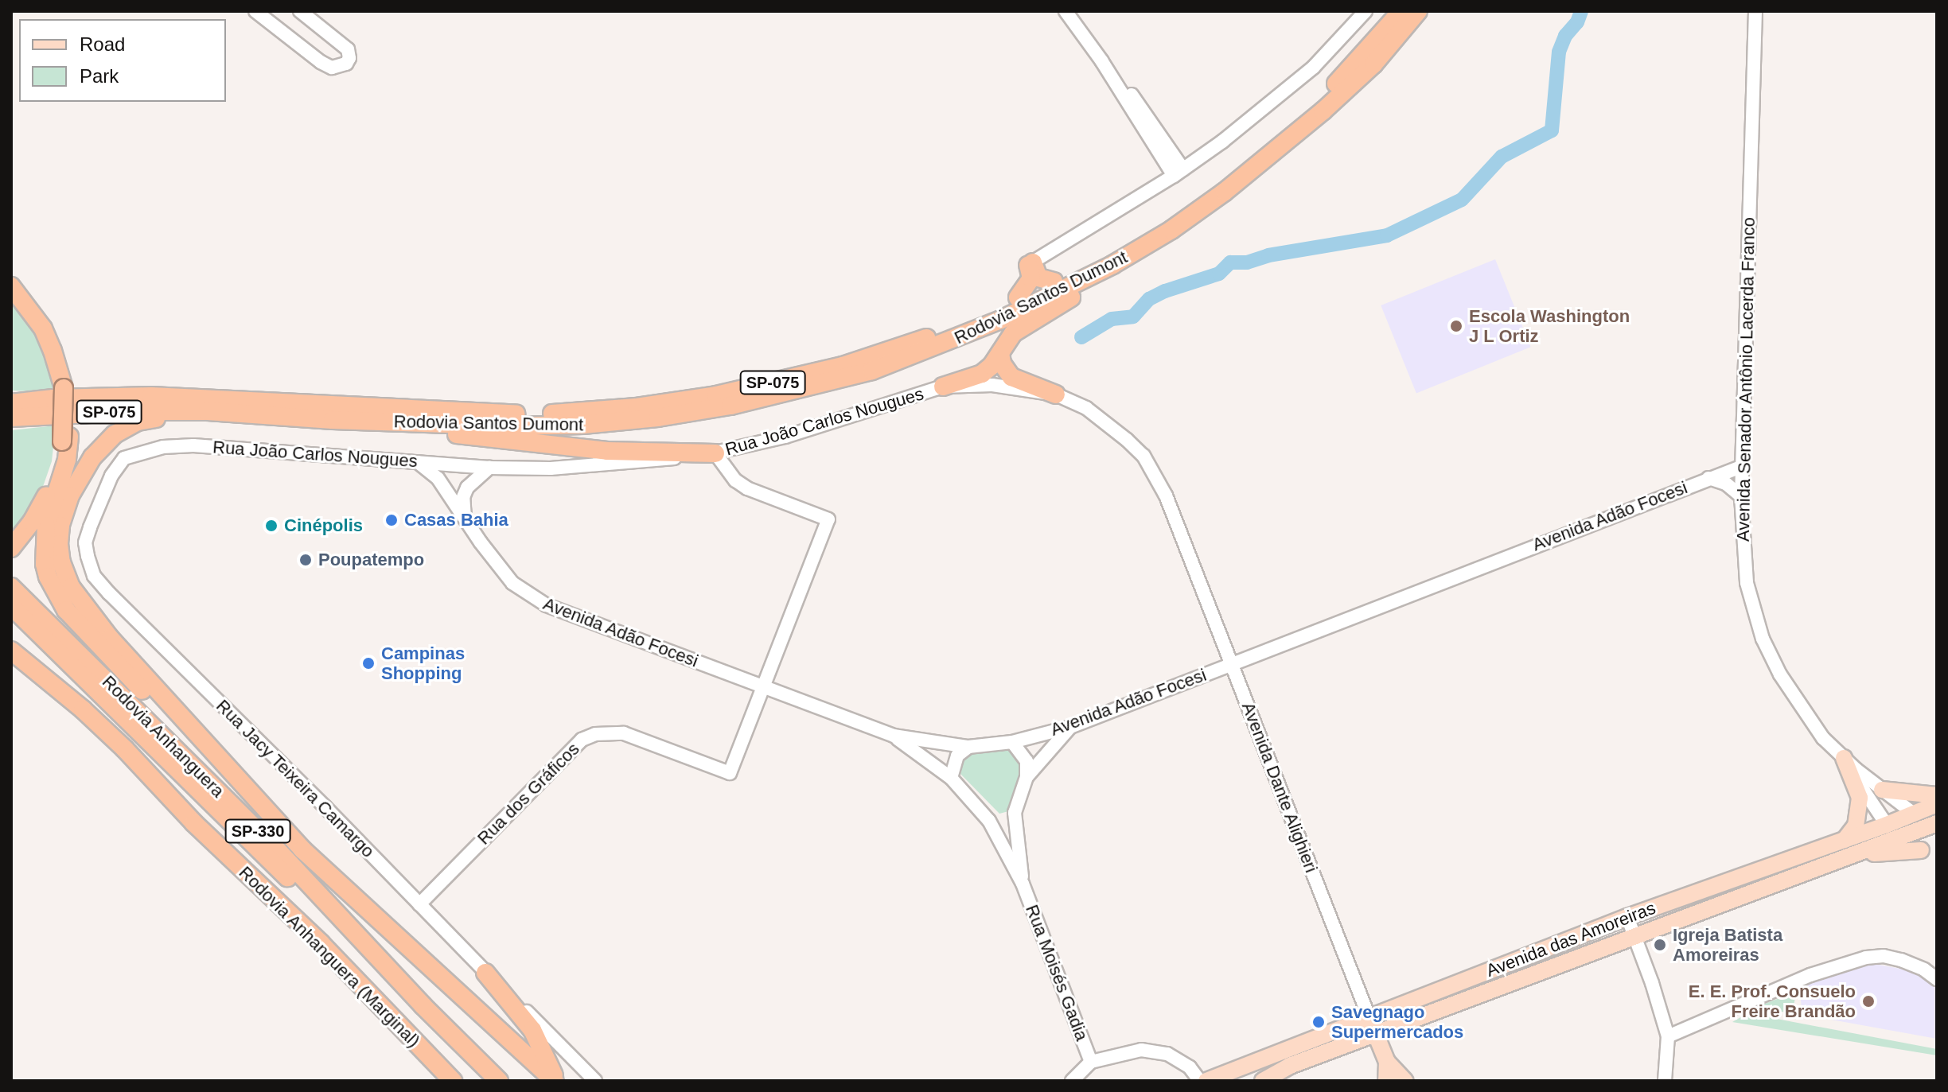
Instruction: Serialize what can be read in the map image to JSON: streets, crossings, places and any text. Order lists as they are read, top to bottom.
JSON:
{
  "streets": {
    "highway": [
      "Rodovia Santos Dumont",
      "SP-075",
      "Rodovia Anhanguera",
      "SP-330",
      "Rodovia Anhanguera (Marginal)"
    ],
    "main road": ["Avenida Dante Alighieri", "Avenida das Amoreiras"],
    "street": [
      "Avenida Senador Antônio Lacerda Franco",
      "Rua João Carlos Nougues",
      "Avenida Adão Focesi",
      "Rua Jacy Teixeira Camargo",
      "Rua dos Gráficos",
      "Rua Moisés Gadia"
    ]
  },
  "crossings": [
    ["Avenida Senador Antônio Lacerda Franco", "Avenida Adão Focesi"],
    ["Avenida Senador Antônio Lacerda Franco", "Avenida das Amoreiras"],
    ["Rua João Carlos Nougues", "Avenida Adão Focesi"],
    ["Rua João Carlos Nougues", "Rua Jacy Teixeira Camargo"],
    ["Rua João Carlos Nougues", "Avenida Dante Alighieri"],
    ["Avenida Adão Focesi", "Avenida Dante Alighieri"],
    ["Avenida Adão Focesi", "Rua dos Gráficos"],
    ["Avenida Adão Focesi", "Rua Moisés Gadia"],
    ["Rua Jacy Teixeira Camargo", "Rua dos Gráficos"],
    ["Avenida Dante Alighieri", "Avenida das Amoreiras"]
  ],
  "places": [
    "Escola Washington J L Ortiz",
    "Casas Bahia",
    "Cinépolis",
    "Poupatempo",
    "Campinas Shopping",
    "Igreja Batista Amoreiras",
    "E. E. Prof. Consuelo Freire Brandão",
    "Savegnago Supermercados"
  ],
  "legend": ["Road", "Park"]
}
